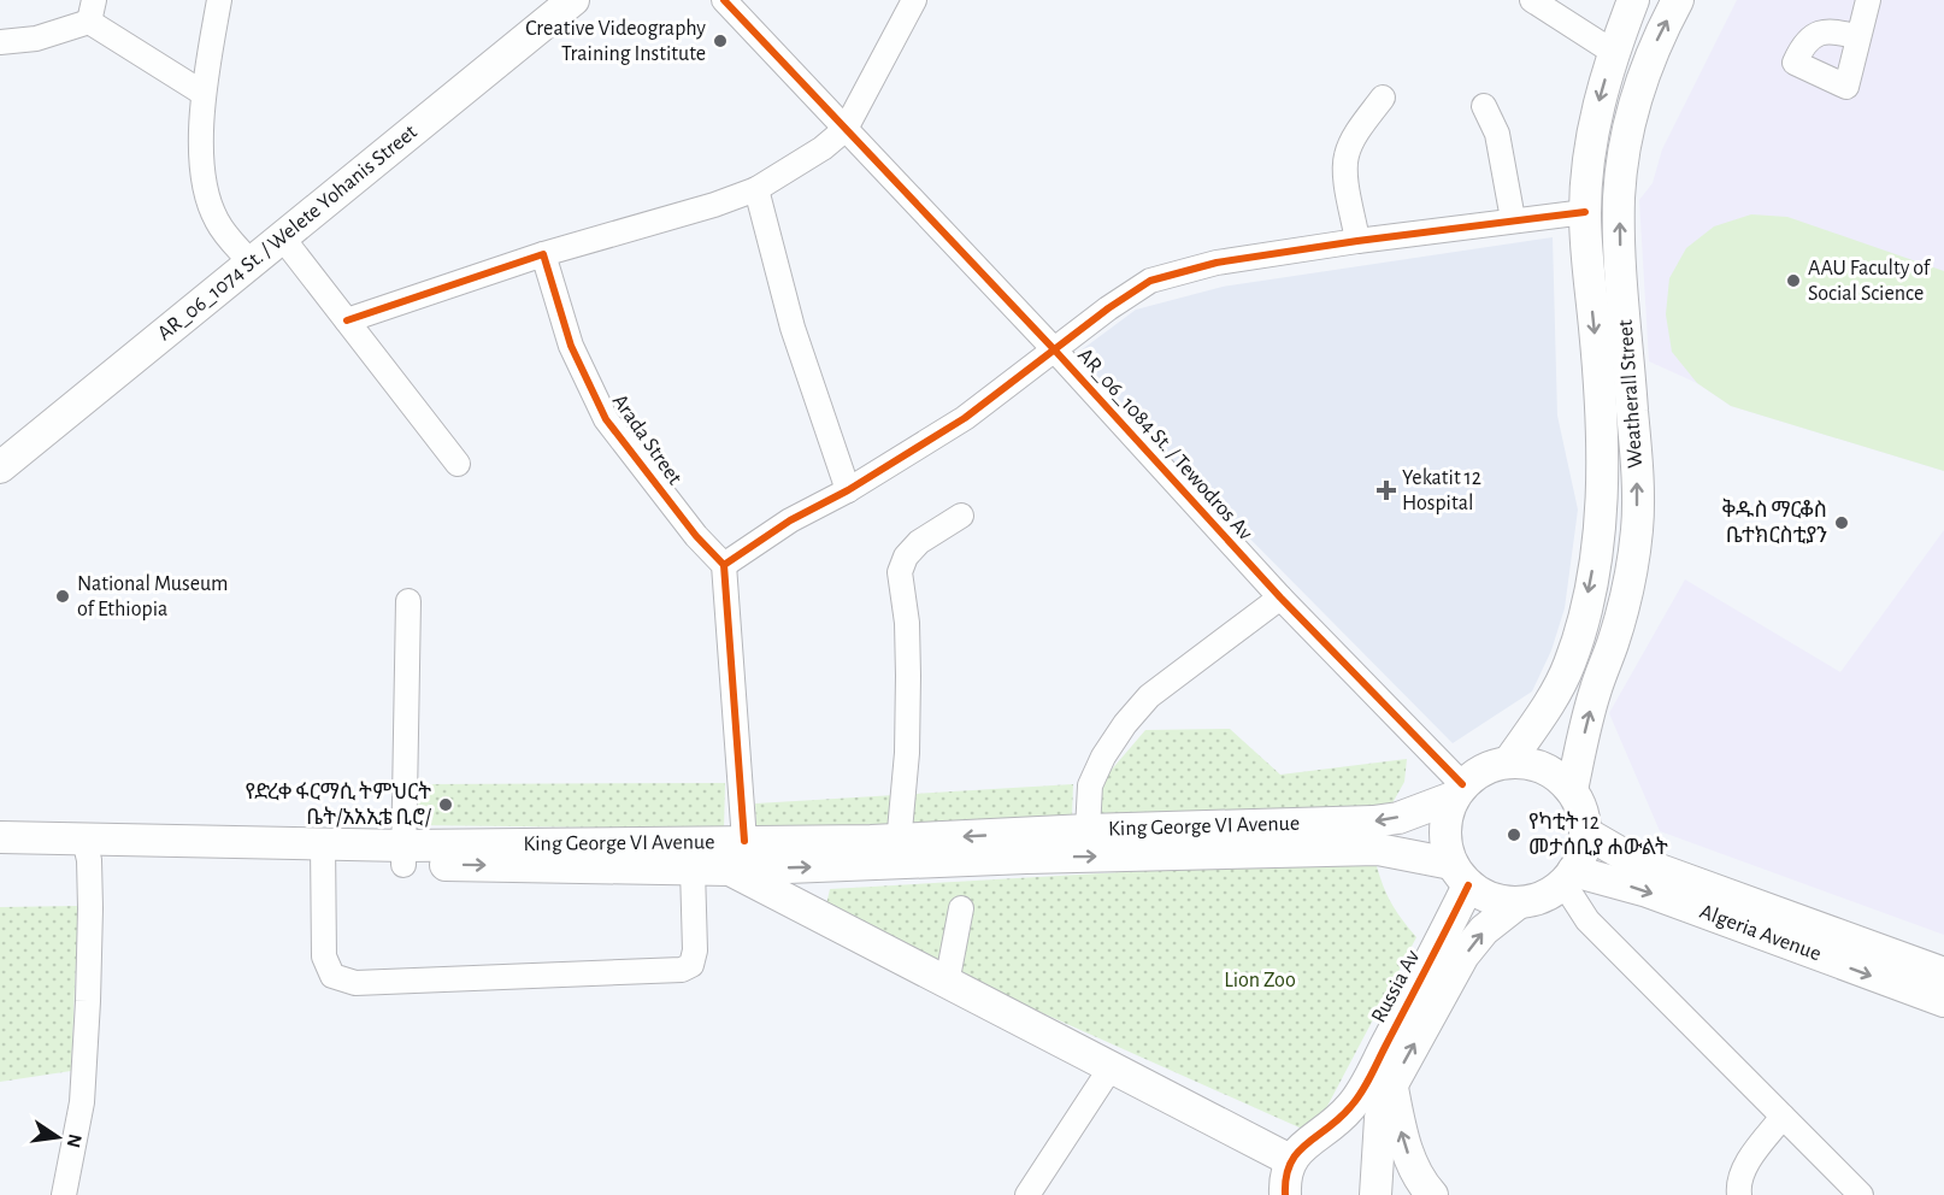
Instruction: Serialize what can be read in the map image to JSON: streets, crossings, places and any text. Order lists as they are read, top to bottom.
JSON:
{
  "streets": {
    "main road": [
      "AR_06_1074 St. / Welete Yohanis Street",
      "Weatherall Street",
      "King George VI Avenue",
      "Algeria Avenue",
      "Russia Av"
    ],
    "street": ["Arada Street", "AR_06_1084 St. / Tewodros Av"]
  },
  "crossings": [
    ["Weatherall Street", "AR_06_1084 St. / Tewodros Av"],
    ["Weatherall Street", "King George VI Avenue"],
    ["Weatherall Street", "Algeria Avenue"],
    ["Weatherall Street", "Russia Av"],
    ["AR_06_1084 St. / Tewodros Av", "King George VI Avenue"],
    ["AR_06_1084 St. / Tewodros Av", "Algeria Avenue"],
    ["AR_06_1084 St. / Tewodros Av", "Russia Av"],
    ["King George VI Avenue", "Algeria Avenue"],
    ["King George VI Avenue", "Russia Av"],
    ["Algeria Avenue", "Russia Av"]
  ],
  "parks": ["Lion Zoo"],
  "places": {
    "other": [
      "Creative Videography Training Institute",
      "AAU Faculty of Social Science",
      "ቅዱስ ማርቆስ ቤተክርስቲያን",
      "National Museum of Ethiopia",
      "የድረቀ ፋርማሲ ትምህርት ቤት/አአኢቴ ቢሮ/",
      "የካቲት 12 መታሰቢያ ሐውልት"
    ],
    "health": ["Yekatit 12 Hospital"]
  },
  "north": "right"
}
